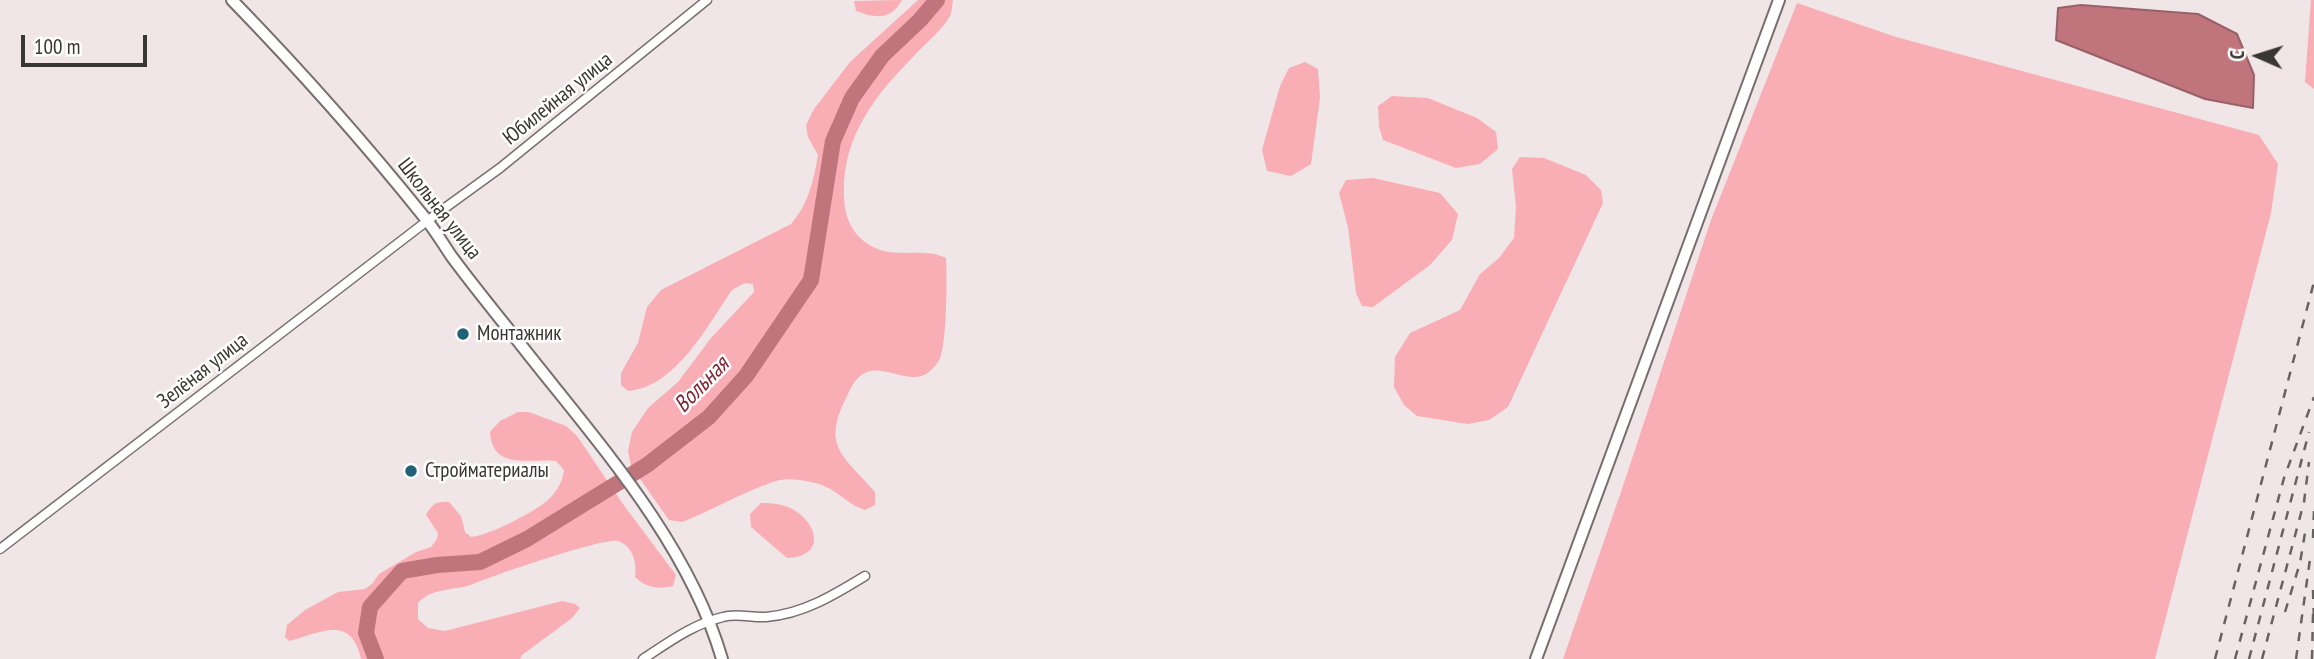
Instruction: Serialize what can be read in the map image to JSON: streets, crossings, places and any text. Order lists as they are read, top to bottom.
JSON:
{
  "streets": {
    "street": ["Юбилейная улица", "Школьная улица", "Зелёная улица"]
  },
  "crossings": [
    ["Юбилейная улица", "Школьная улица"],
    ["Юбилейная улица", "Зелёная улица"],
    ["Школьная улица", "Зелёная улица"]
  ],
  "water": ["Вольная"],
  "places": ["Монтажник", "Стройматериалы"],
  "scale_bar": "100 m",
  "north": "left"
}
